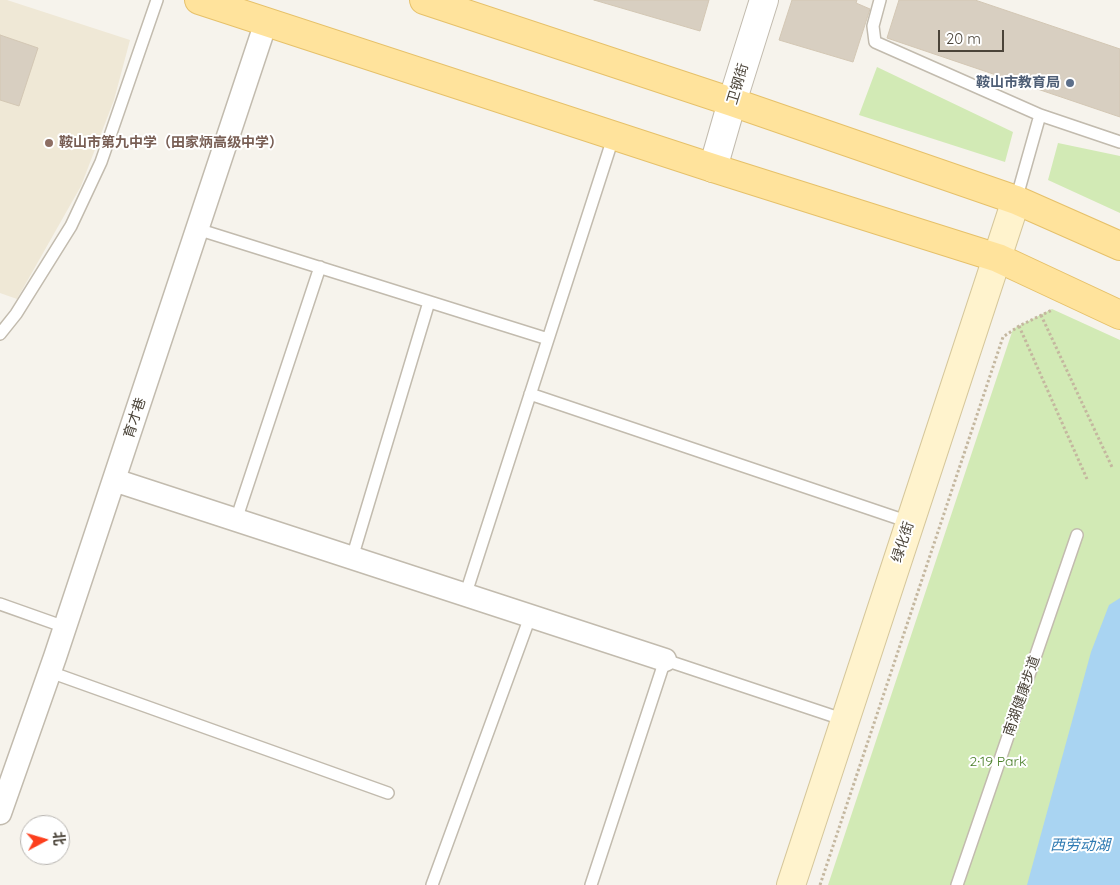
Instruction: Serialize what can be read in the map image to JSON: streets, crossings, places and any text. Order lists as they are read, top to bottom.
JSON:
{
  "streets": {
    "main road": ["绿化街"],
    "street": ["卫钢街", "育才巷"],
    "lane": ["南湖健康步道"]
  },
  "water": ["西劳动湖"],
  "parks": ["2·19 Park"],
  "places": ["鞍山市教育局", "鞍山市第九中学（田家炳高级中学）"],
  "scale_bar": "20 m",
  "north": "right"
}
